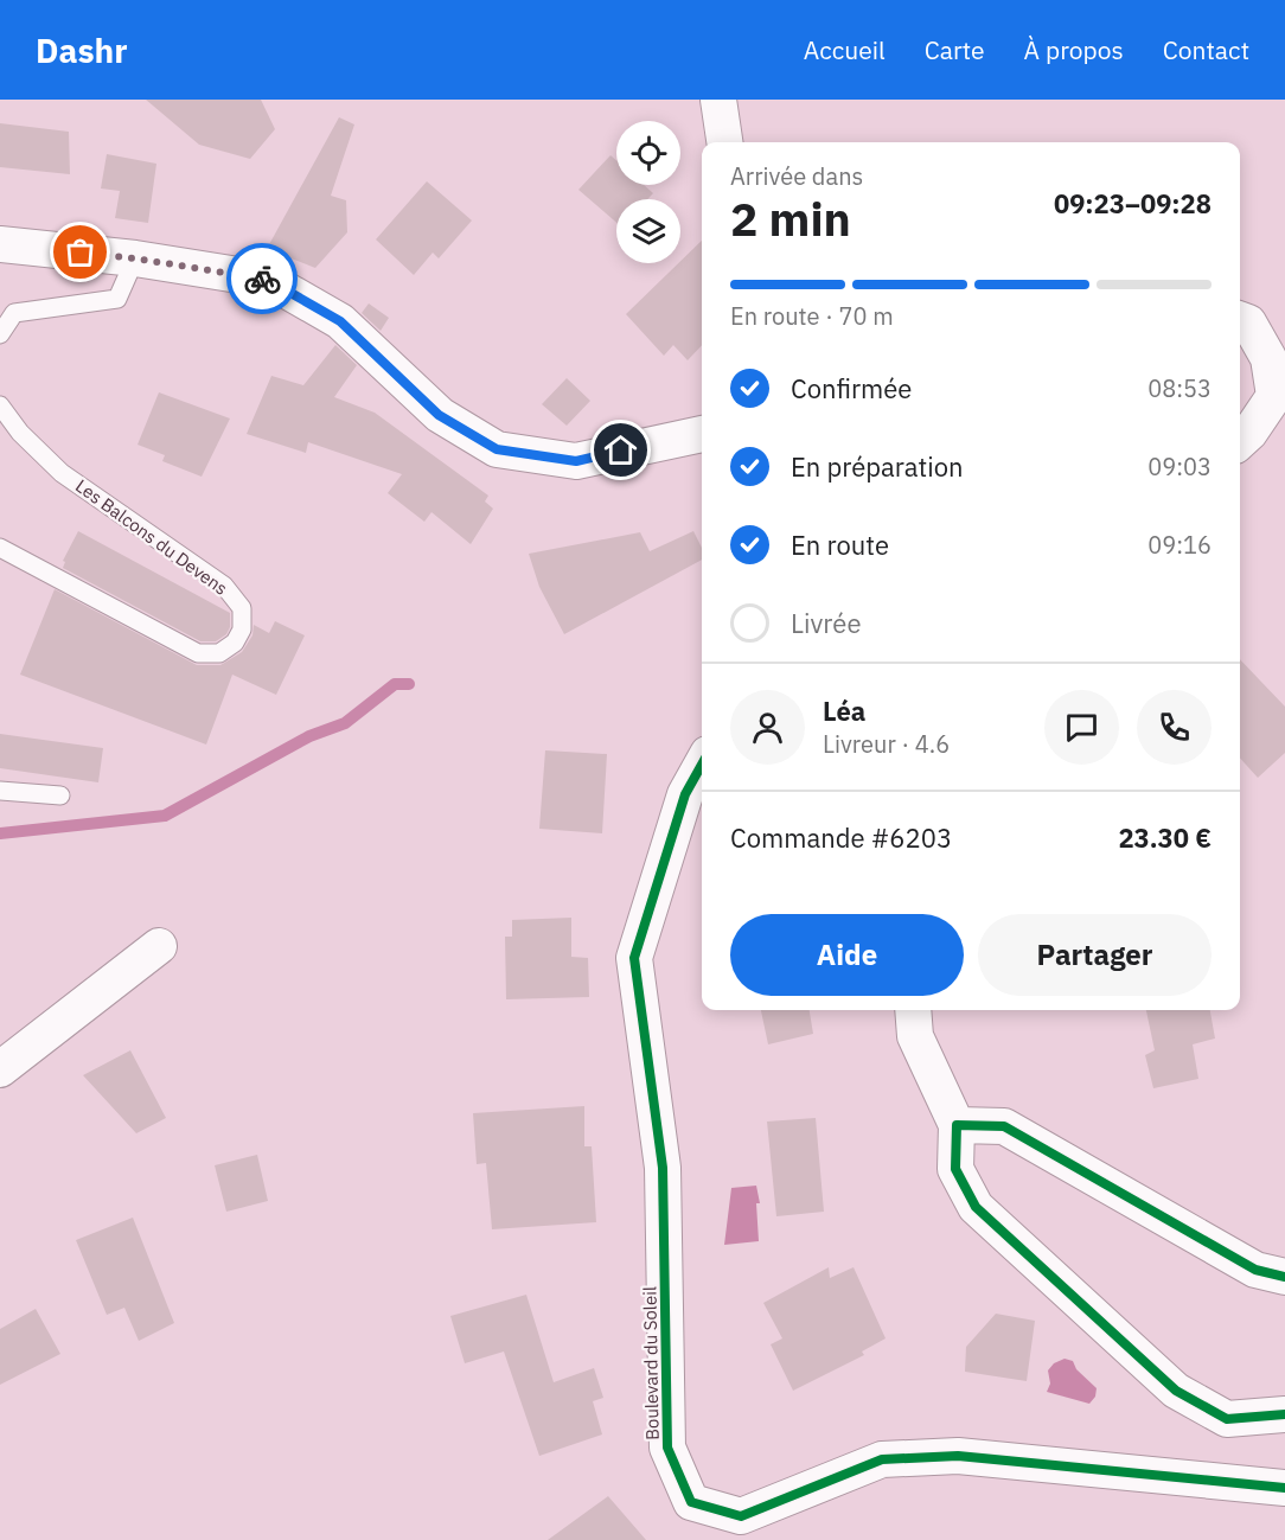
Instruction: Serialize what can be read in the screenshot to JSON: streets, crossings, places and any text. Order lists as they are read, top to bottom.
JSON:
{
  "streets": {
    "street": ["Boulevard du Soleil"],
    "lane": ["Les Balcons du Devens"]
  },
  "page": {
    "header": "Dashr",
    "nav": [
      "Accueil",
      "Carte",
      "À propos",
      "Contact"
    ],
    "heading": ["2 min", "Arrivée dans", "09:23–09:28"],
    "panel": [
      "Léa",
      "Livreur · 4.6",
      "Commande #6203",
      "23.30 €"
    ],
    "bar": "En route · 70 m",
    "list": [
      ["Confirmée", "08:53"],
      ["En préparation", "09:03"],
      ["En route", "09:16"],
      "Livrée"
    ],
    "buttons": ["Aide", "Partager"]
  }
}
